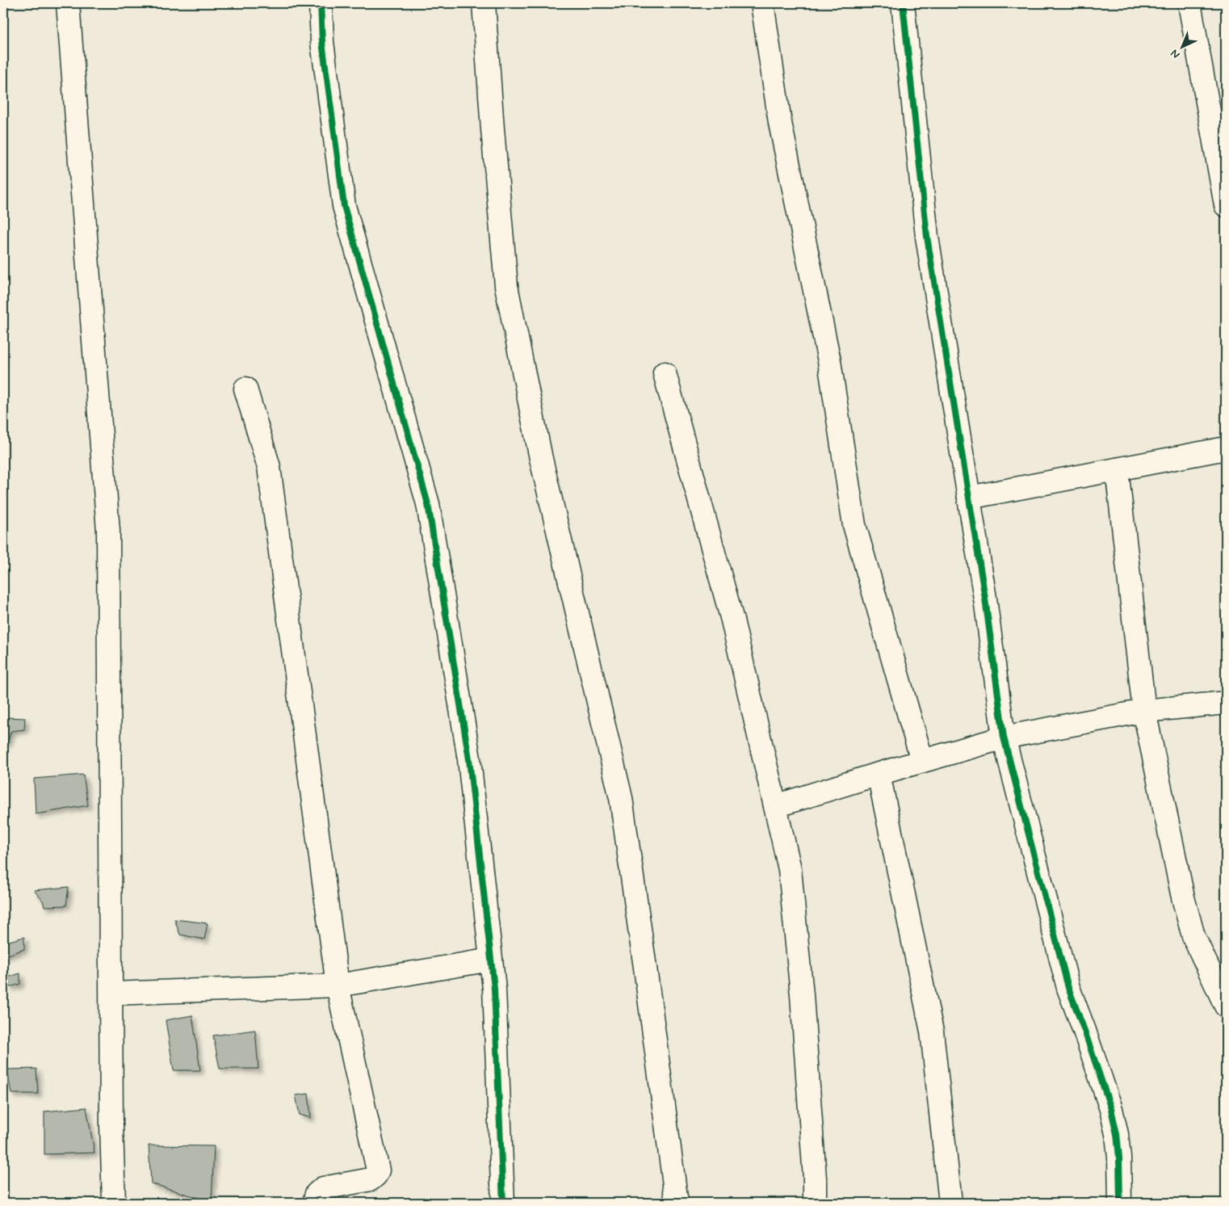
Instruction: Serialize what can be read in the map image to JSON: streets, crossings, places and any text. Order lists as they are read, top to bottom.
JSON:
{
  "north": "bottom left"
}
